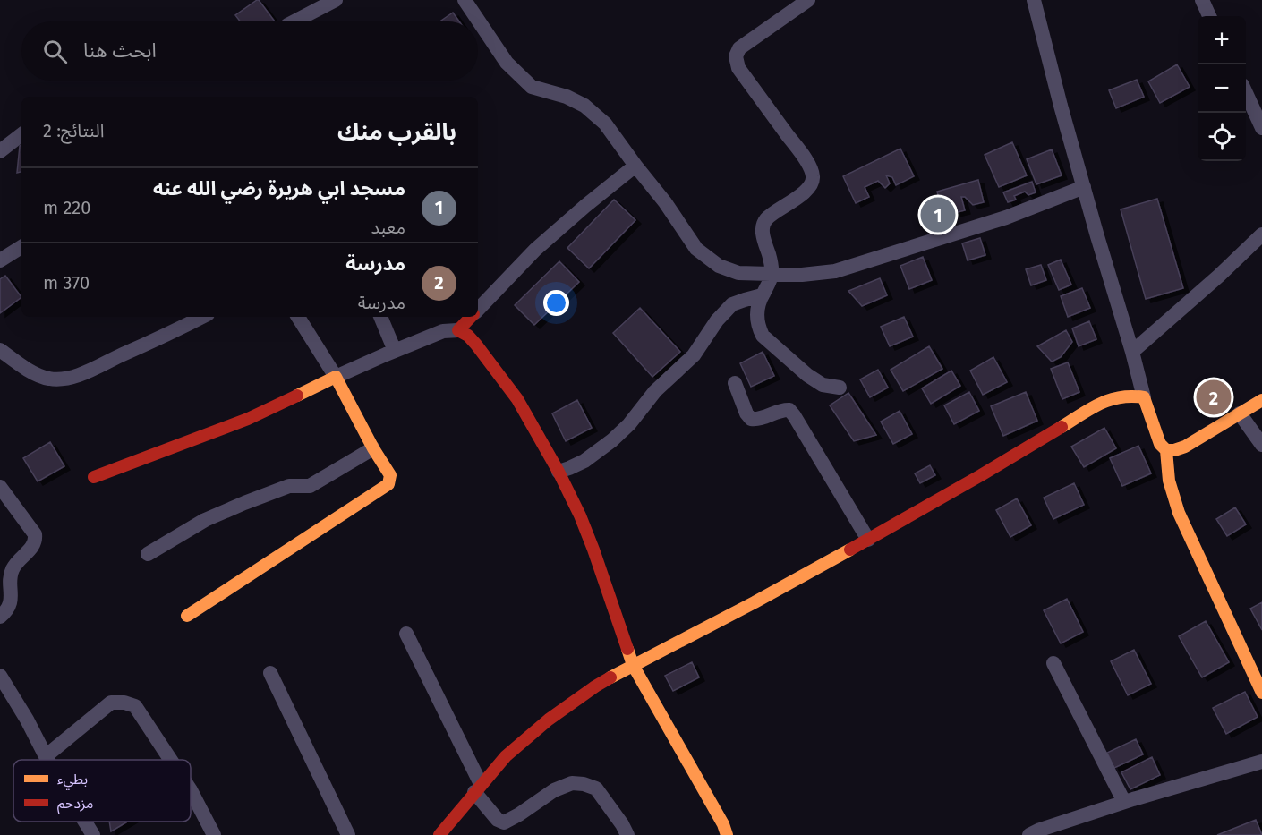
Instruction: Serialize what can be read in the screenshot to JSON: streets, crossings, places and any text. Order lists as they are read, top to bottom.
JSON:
{
  "legend": ["بطيء", "مزدحم"],
  "page": {
    "map_buttons": ["+", "−"],
    "search": "ابحث هنا",
    "heading": ["بالقرب منك", "النتائج: 2"],
    "list": [
      {
        "mark": "1",
        "name": "مسجد ابي هريرة رضي الله عنه",
        "note": "معبد",
        "value": "220 m"
      },
      {
        "mark": "2",
        "name": "مدرسة",
        "note": "مدرسة",
        "value": "370 m"
      }
    ],
    "pins": ["1", "2"]
  }
}
